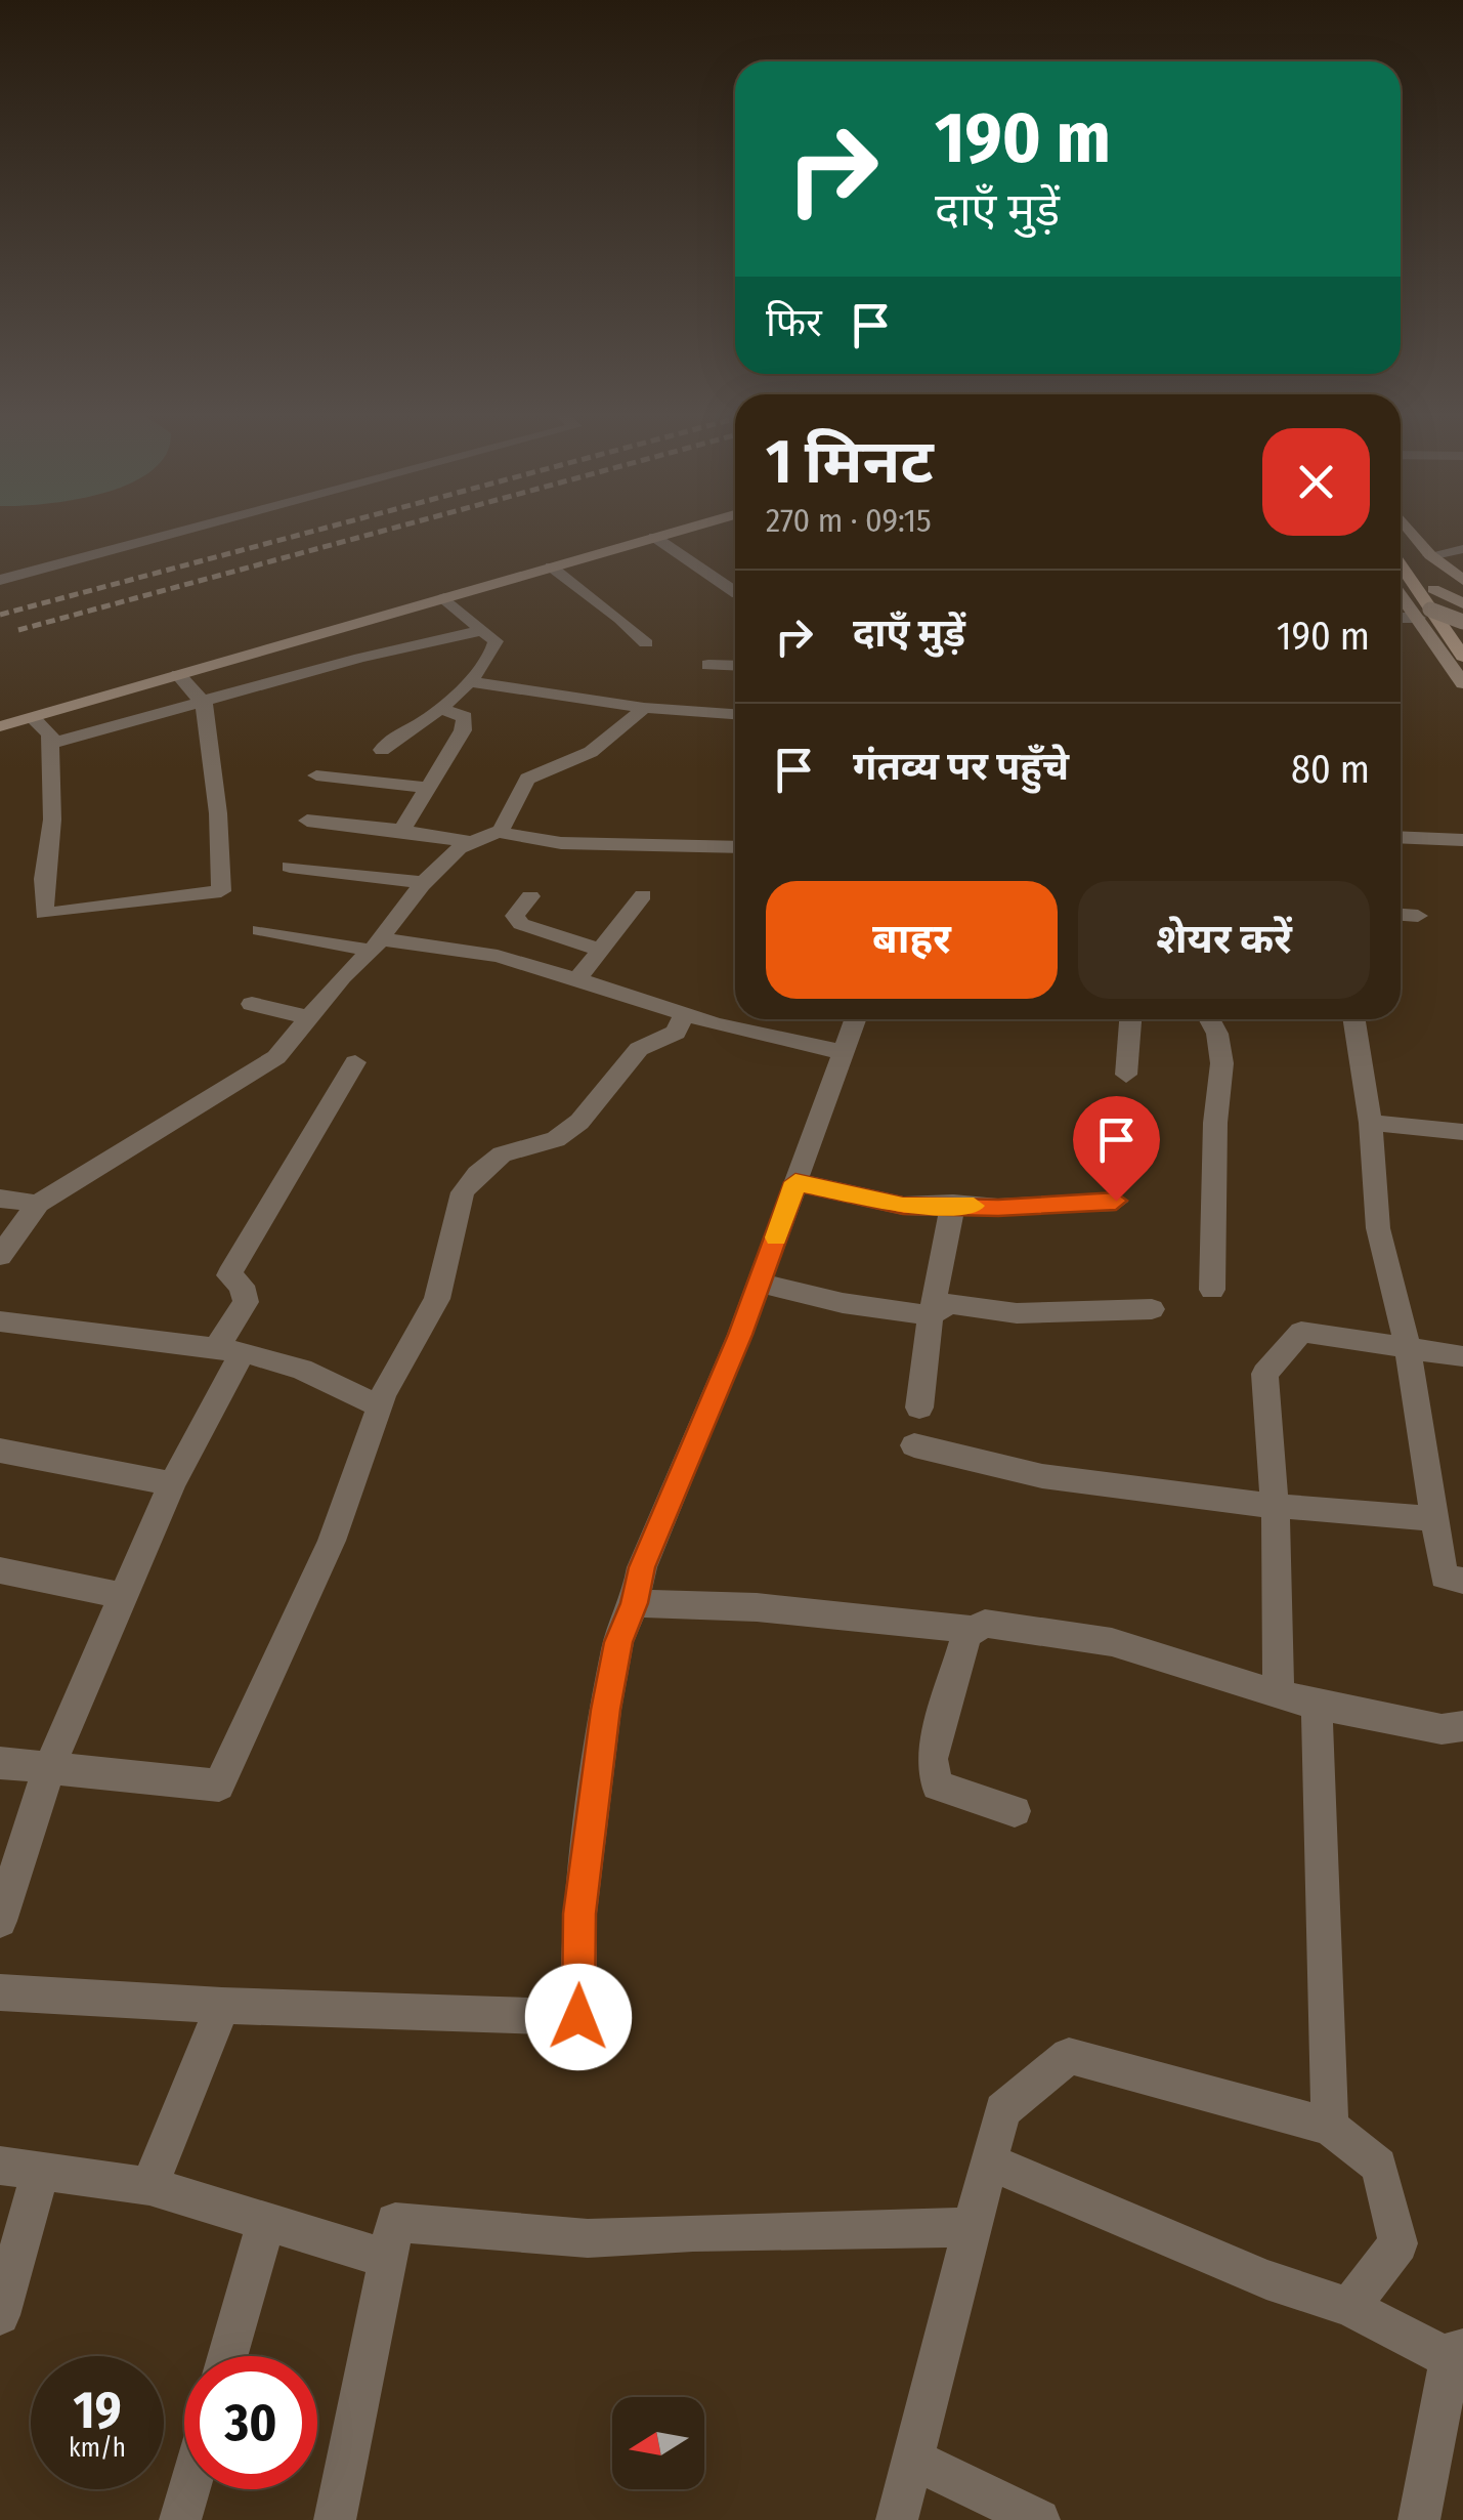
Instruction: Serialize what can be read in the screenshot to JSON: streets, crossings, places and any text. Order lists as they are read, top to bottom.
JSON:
{
  "north": "left",
  "page": {
    "turn": ["190 m", "दाएँ मुड़ें"],
    "then": "फिर",
    "heading": ["1 मिनट", "270 m · 09:15"],
    "list": [
      {
        "name": "दाएँ मुड़ें",
        "value": "190 m"
      },
      {
        "name": "गंतव्य पर पहुँचे",
        "value": "80 m"
      }
    ],
    "buttons": ["बाहर", "शेयर करें"],
    "speed": "19 km/h",
    "limit": "30"
  }
}
